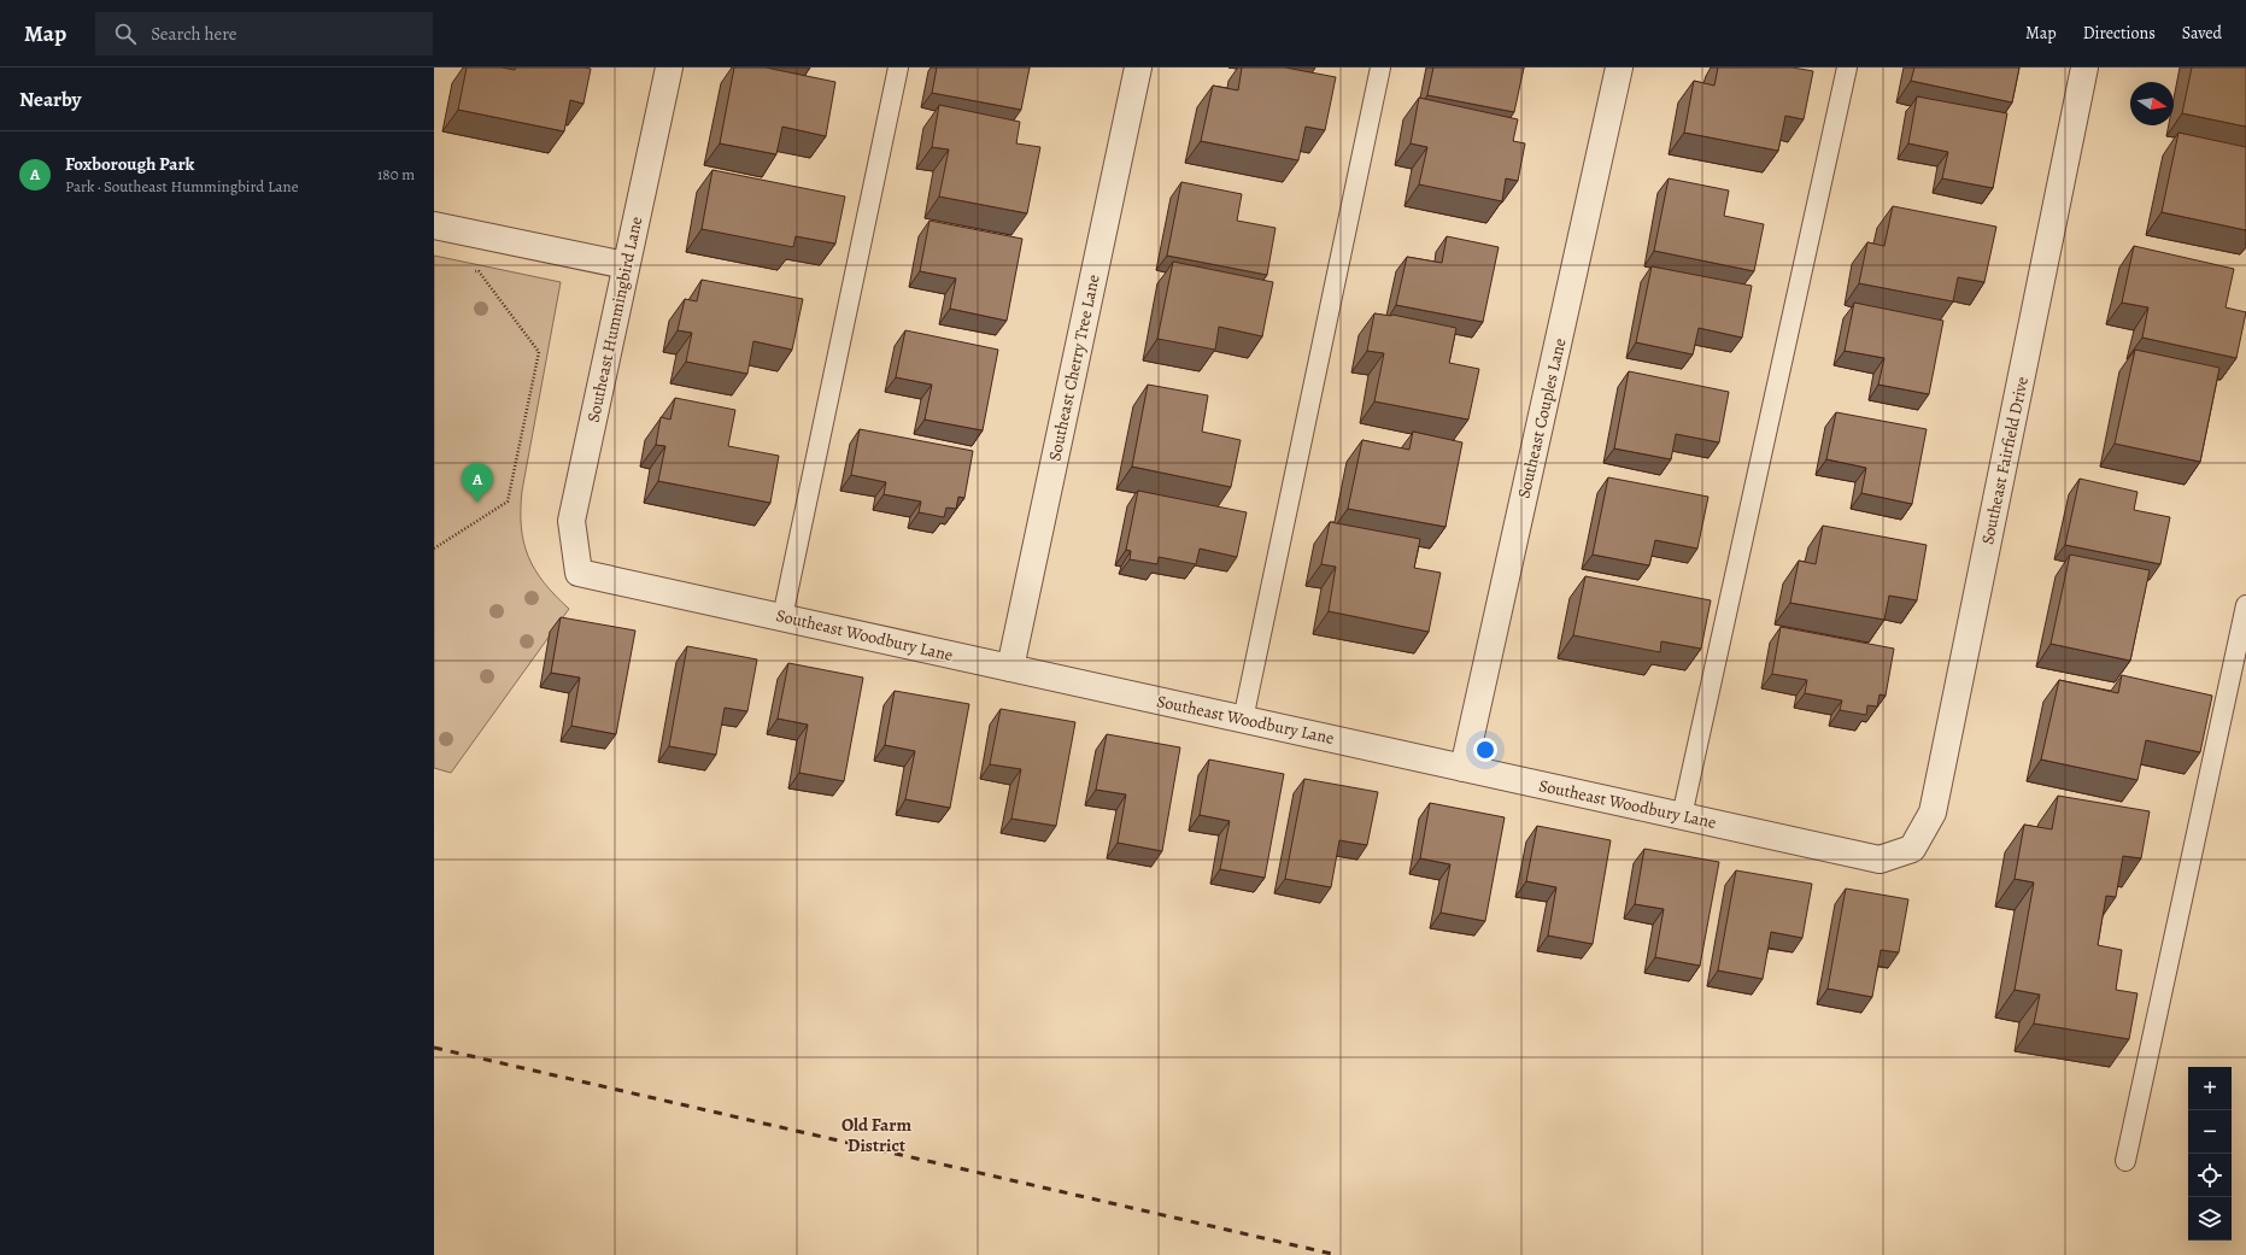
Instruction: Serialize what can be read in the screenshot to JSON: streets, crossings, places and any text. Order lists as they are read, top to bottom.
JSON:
{
  "streets": {
    "street": [
      "Southeast Hummingbird Lane",
      "Southeast Cherry Tree Lane",
      "Southeast Couples Lane",
      "Southeast Fairfield Drive",
      "Southeast Woodbury Lane"
    ]
  },
  "crossings": [
    ["Southeast Hummingbird Lane", "Southeast Woodbury Lane"],
    ["Southeast Cherry Tree Lane", "Southeast Woodbury Lane"],
    ["Southeast Couples Lane", "Southeast Woodbury Lane"],
    ["Southeast Fairfield Drive", "Southeast Woodbury Lane"]
  ],
  "districts": ["Old Farm District"],
  "north": "right",
  "page": {
    "header": "Map",
    "search": "Search here",
    "nav": ["Map", "Directions", "Saved"],
    "heading": "Nearby",
    "list": [
      {
        "mark": "A",
        "name": "Foxborough Park",
        "note": "Park · Southeast Hummingbird Lane",
        "value": "180 m"
      }
    ],
    "pins": "A",
    "map_buttons": ["+", "−"]
  }
}
